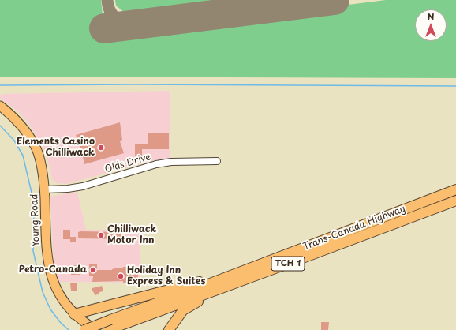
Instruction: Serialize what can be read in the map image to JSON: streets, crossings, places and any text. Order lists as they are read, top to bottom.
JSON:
{
  "streets": {
    "highway": ["Trans-Canada Highway", "TCH 1"],
    "main road": ["Young Road"],
    "street": ["Olds Drive"]
  },
  "crossings": [
    ["Olds Drive", "Young Road"]
  ],
  "places": [
    "Elements Casino Chilliwack",
    "Chilliwack Motor Inn",
    "Petro-Canada",
    "Holiday Inn Express & Suites"
  ],
  "north": "top"
}
